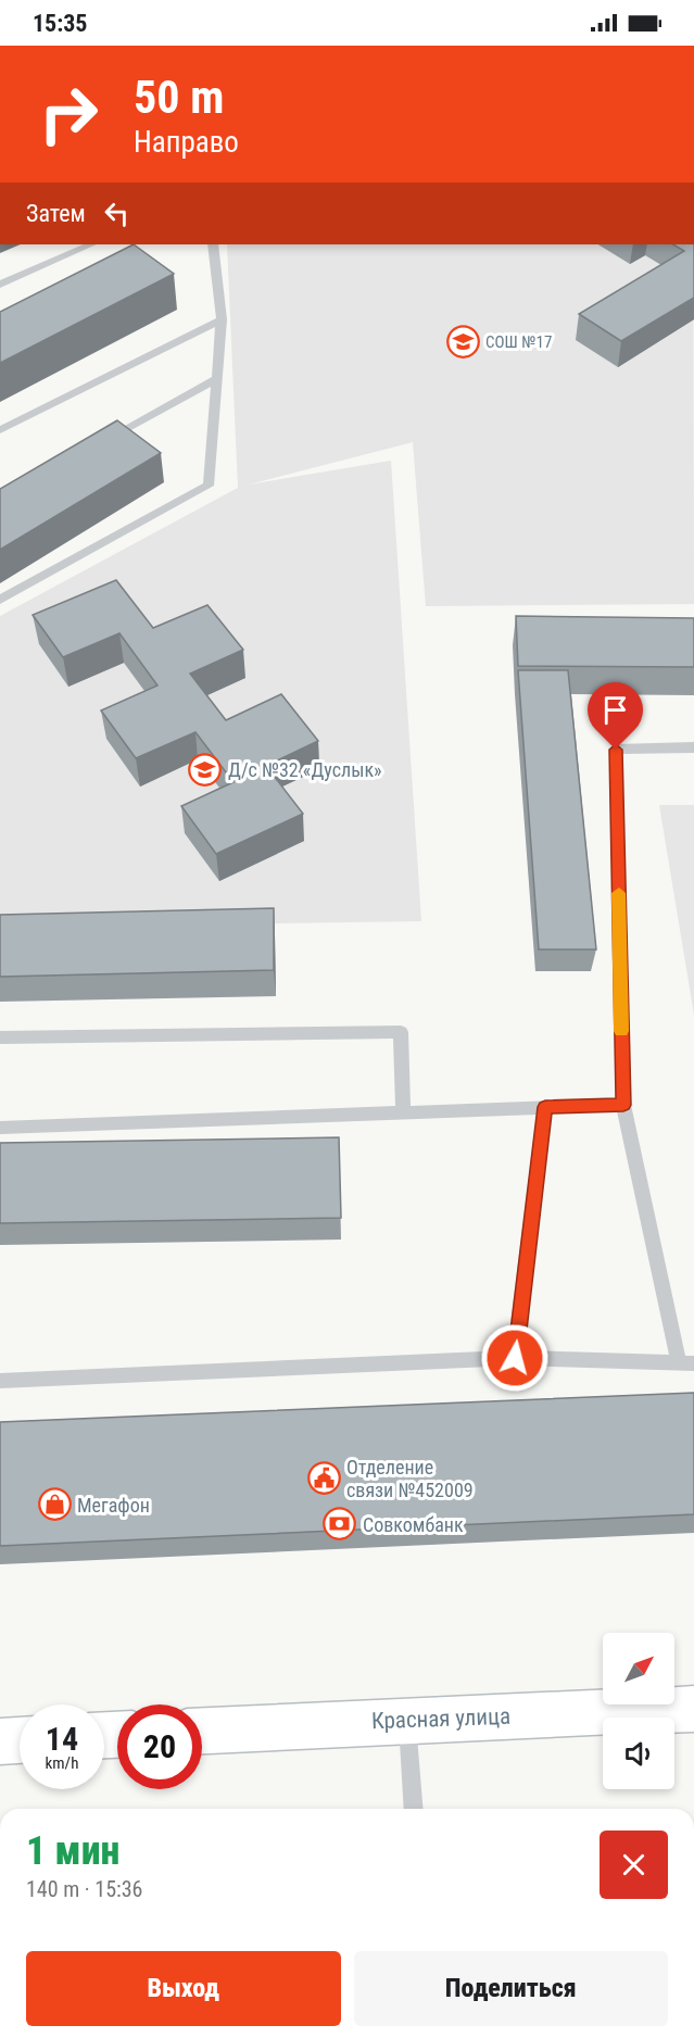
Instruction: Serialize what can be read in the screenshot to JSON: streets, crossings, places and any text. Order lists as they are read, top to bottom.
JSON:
{
  "streets": {
    "street": ["Красная улица"]
  },
  "places": {
    "school or university": ["СОШ №17", "Д/с №32 «Дуслык»"],
    "public building": ["Отделение связи №452009"],
    "shop": ["Мегафон"],
    "bank": ["Совкомбанк"]
  },
  "north": "top right",
  "page": {
    "status": "15:35",
    "turn": ["50 m", "Направо"],
    "then": "Затем",
    "speed": "14 km/h",
    "limit": "20",
    "heading": ["1 мин", "140 m · 15:36"],
    "buttons": ["Выход", "Поделиться"]
  }
}
